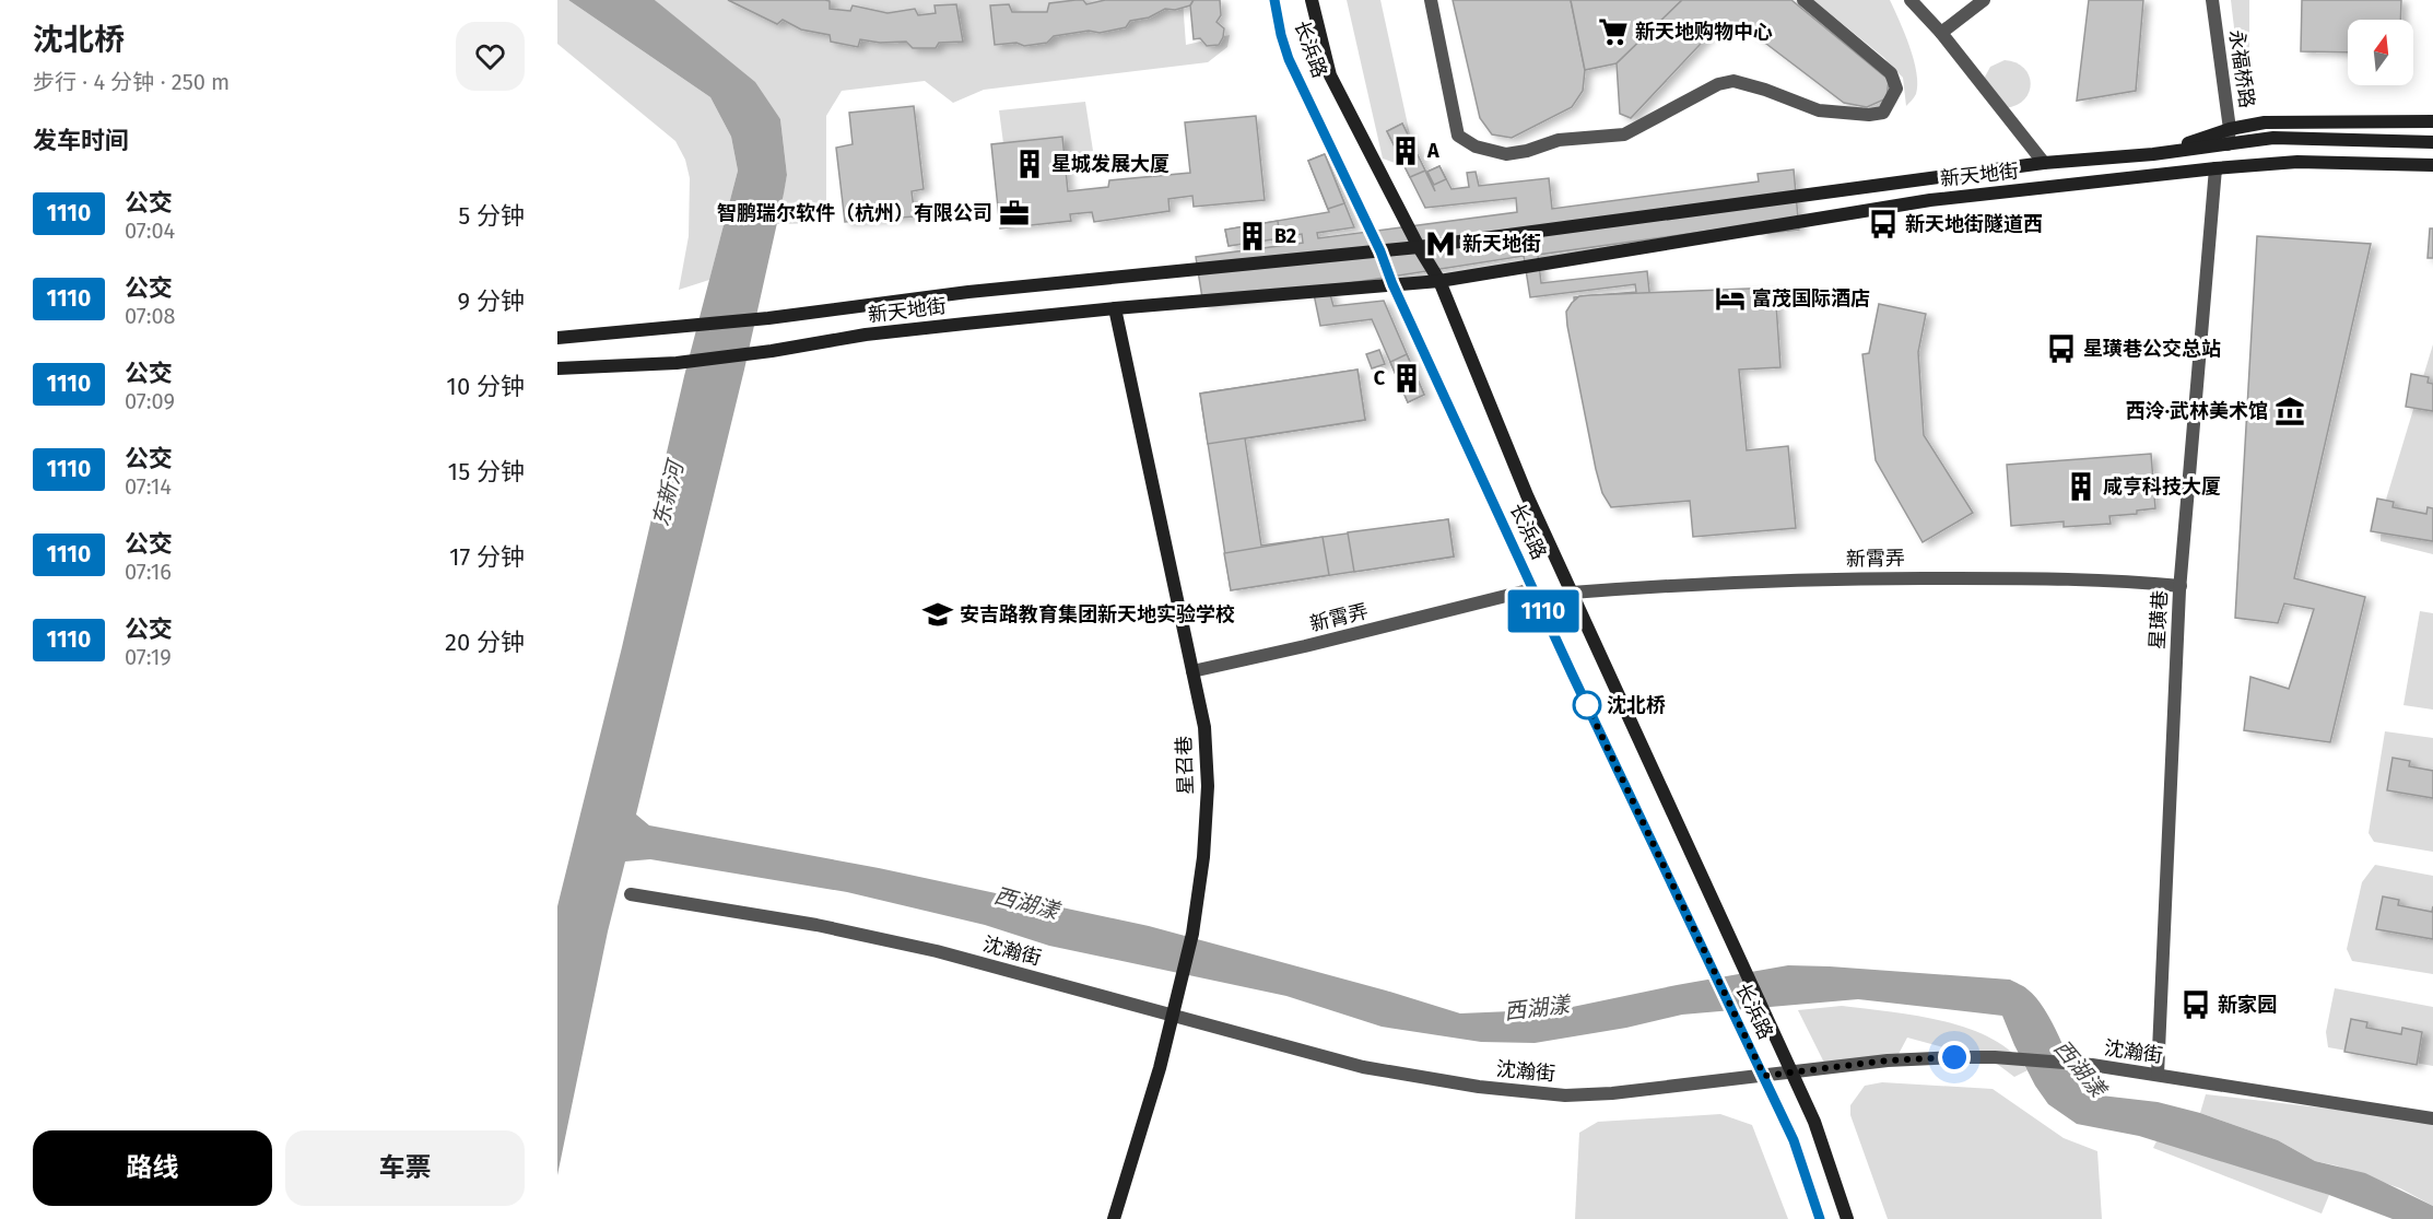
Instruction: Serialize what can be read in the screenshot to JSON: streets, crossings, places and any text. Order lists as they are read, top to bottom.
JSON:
{
  "streets": {
    "main road": ["长浜路", "新天地街", "星召巷"],
    "street": [
      "永福桥路",
      "新霄弄",
      "星璜巷",
      "沈瀚街"
    ]
  },
  "crossings": [
    ["长浜路", "新天地街"],
    ["长浜路", "新霄弄"],
    ["长浜路", "沈瀚街"],
    ["永福桥路", "新天地街"],
    ["新天地街", "星璜巷"],
    ["新天地街", "星召巷"],
    ["新霄弄", "星璜巷"],
    ["新霄弄", "星召巷"],
    ["星璜巷", "沈瀚街"],
    ["星召巷", "沈瀚街"]
  ],
  "water": ["东新河", "西湖漾"],
  "places": {
    "supermarket": ["新天地购物中心"],
    "building": [
      "A",
      "星城发展大厦",
      "B2",
      "C",
      "咸亨科技大厦"
    ],
    "office": ["智鹏瑞尔软件（杭州）有限公司"],
    "bus stop": ["新天地街隧道西", "星璜巷公交总站", "新家园"],
    "metro station": ["新天地街"],
    "hotel": ["富茂国际酒店"],
    "museum": ["西泠·武林美术馆"],
    "school or university": ["安吉路教育集团新天地实验学校"],
    "other": ["沈北桥"]
  },
  "lines": ["bus line 1110"],
  "north": "top",
  "page": {
    "heading": [
      ["沈北桥", "步行 · 4 分钟 · 250 m"],
      "发车时间"
    ],
    "on_map": "1110",
    "list": [
      {
        "mark": "1110",
        "name": "公交",
        "note": "07:04",
        "value": "5 分钟"
      },
      {
        "mark": "1110",
        "name": "公交",
        "note": "07:08",
        "value": "9 分钟"
      },
      {
        "mark": "1110",
        "name": "公交",
        "note": "07:09",
        "value": "10 分钟"
      },
      {
        "mark": "1110",
        "name": "公交",
        "note": "07:14",
        "value": "15 分钟"
      },
      {
        "mark": "1110",
        "name": "公交",
        "note": "07:16",
        "value": "17 分钟"
      },
      {
        "mark": "1110",
        "name": "公交",
        "note": "07:19",
        "value": "20 分钟"
      }
    ],
    "buttons": ["路线", "车票"]
  }
}
